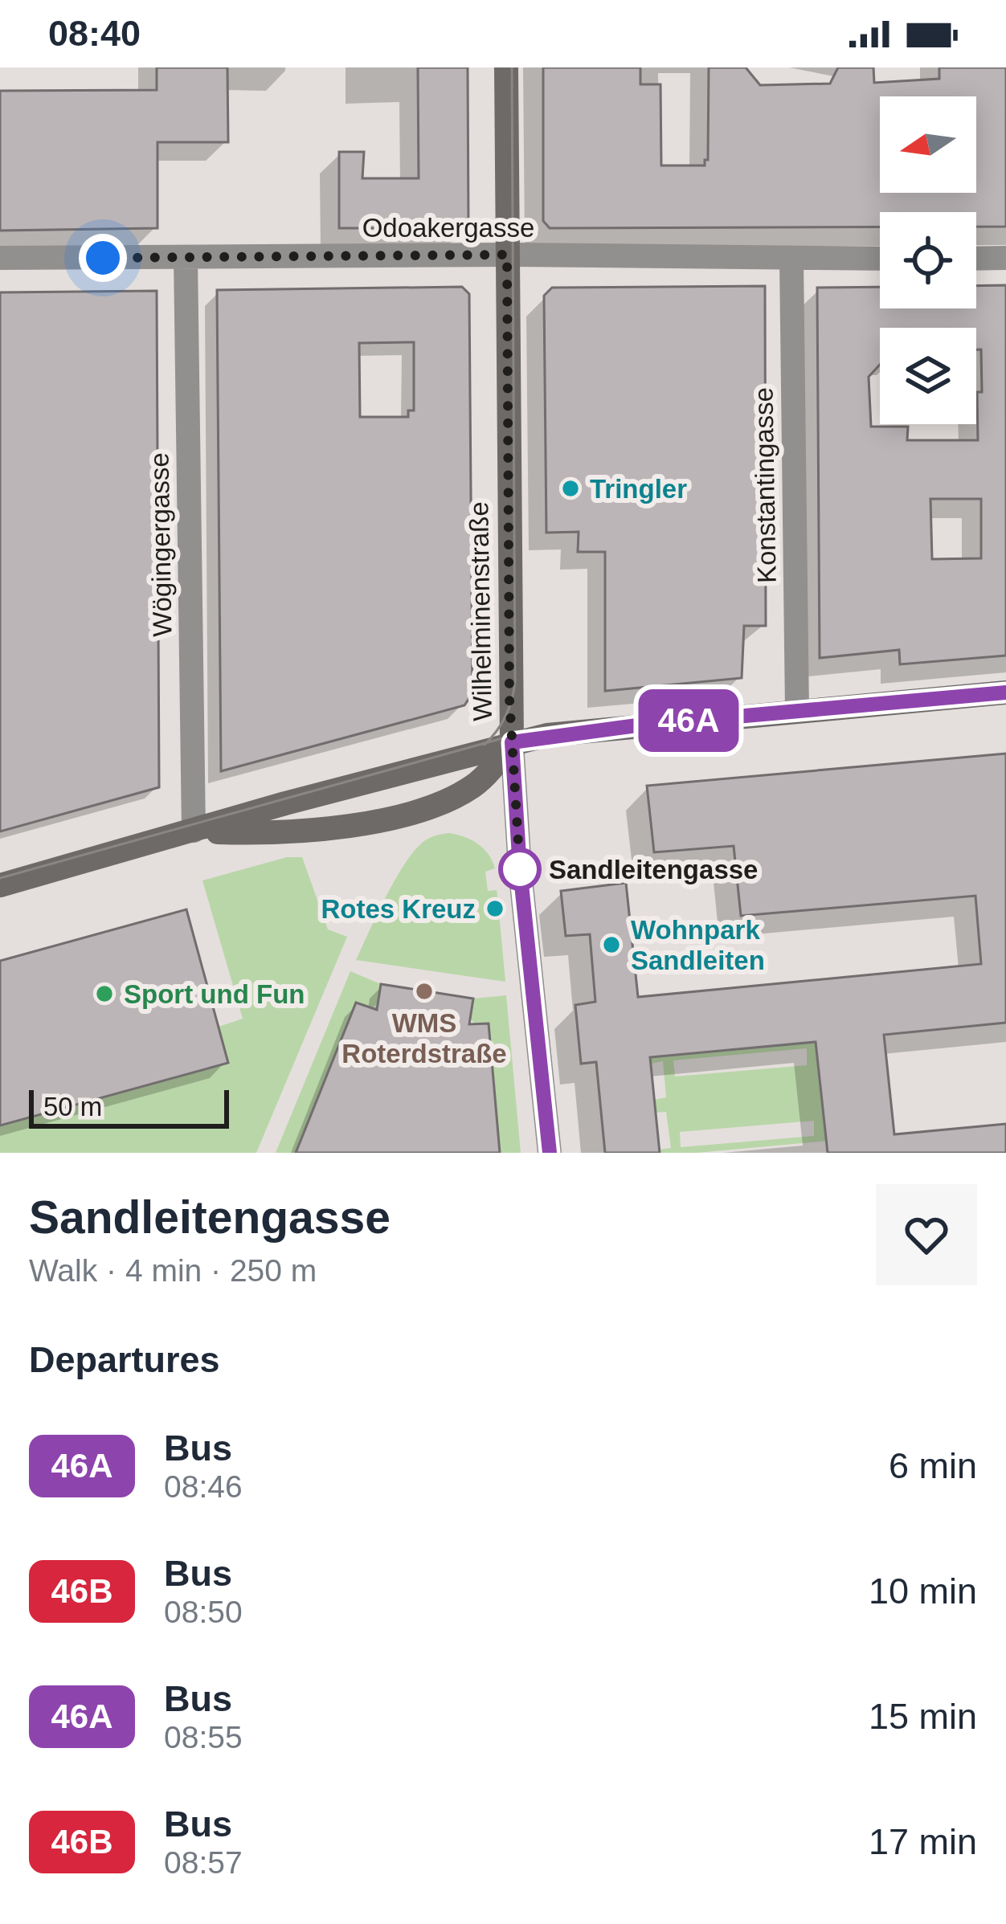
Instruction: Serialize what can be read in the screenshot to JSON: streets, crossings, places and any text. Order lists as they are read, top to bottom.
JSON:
{
  "streets": {
    "main road": ["Wilhelminenstraße"],
    "street": ["Odoakergasse", "Konstantingasse", "Wögingergasse"]
  },
  "crossings": [
    ["Odoakergasse", "Konstantingasse"],
    ["Odoakergasse", "Wögingergasse"],
    ["Odoakergasse", "Wilhelminenstraße"]
  ],
  "places": [
    "Tringler",
    "Sandleitengasse",
    "Rotes Kreuz",
    "Wohnpark Sandleiten",
    "WMS Roterdstraße",
    "Sport und Fun"
  ],
  "lines": ["bus line 46A"],
  "scale_bar": "50 m",
  "north": "left",
  "page": {
    "status": "08:40",
    "on_map": "46A",
    "scale": "50 m",
    "heading": [
      ["Sandleitengasse", "Walk · 4 min · 250 m"],
      "Departures"
    ],
    "list": [
      {
        "mark": "46A",
        "name": "Bus",
        "note": "08:46",
        "value": "6 min"
      },
      {
        "mark": "46B",
        "name": "Bus",
        "note": "08:50",
        "value": "10 min"
      },
      {
        "mark": "46A",
        "name": "Bus",
        "note": "08:55",
        "value": "15 min"
      },
      {
        "mark": "46B",
        "name": "Bus",
        "note": "08:57",
        "value": "17 min"
      }
    ]
  }
}
